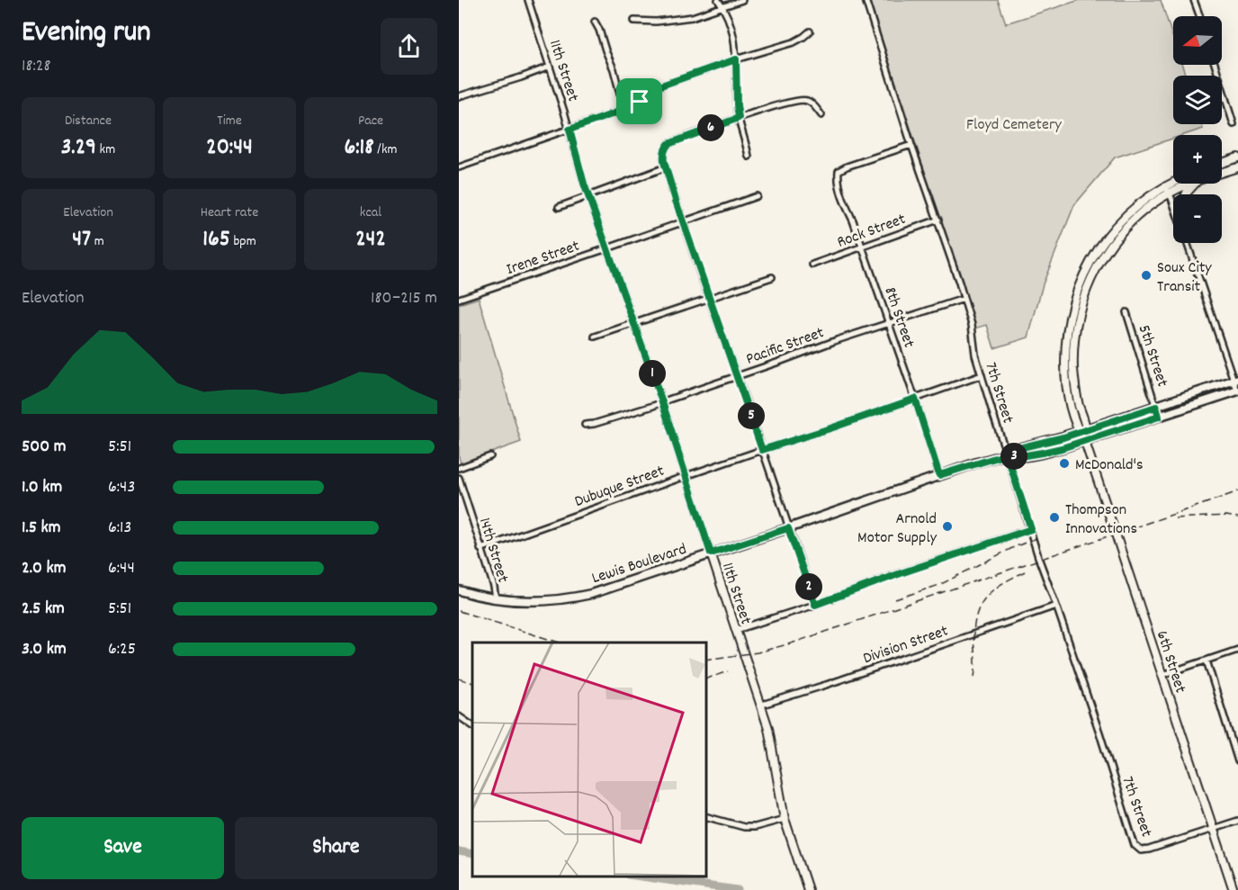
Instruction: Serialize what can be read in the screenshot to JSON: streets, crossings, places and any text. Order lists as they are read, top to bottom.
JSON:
{
  "streets": {
    "main road": ["11th Street", "Lewis Boulevard", "6th Street"],
    "street": [
      "Rock Street",
      "Irene Street",
      "8th Street",
      "Pacific Street",
      "5th Street",
      "7th Street",
      "Dubuque Street",
      "14th Street",
      "Division Street"
    ]
  },
  "crossings": [
    ["11th Street", "Irene Street"],
    ["11th Street", "Pacific Street"],
    ["11th Street", "Dubuque Street"],
    ["11th Street", "Lewis Boulevard"],
    ["11th Street", "Division Street"],
    ["Rock Street", "8th Street"],
    ["Rock Street", "7th Street"],
    ["8th Street", "Pacific Street"],
    ["8th Street", "7th Street"],
    ["8th Street", "Dubuque Street"],
    ["8th Street", "Lewis Boulevard"],
    ["Pacific Street", "7th Street"],
    ["5th Street", "Lewis Boulevard"],
    ["7th Street", "Dubuque Street"],
    ["7th Street", "Lewis Boulevard"],
    ["7th Street", "Division Street"],
    ["7th Street", "6th Street"],
    ["Dubuque Street", "14th Street"],
    ["14th Street", "Lewis Boulevard"],
    ["Lewis Boulevard", "6th Street"]
  ],
  "parks": ["Floyd Cemetery"],
  "places": [
    "Soux City Transit",
    "McDonald's",
    "Thompson Innovations",
    "Arnold Motor Supply"
  ],
  "north": "left",
  "page": {
    "heading": ["Evening run", "18:28"],
    "map_buttons": ["+", "−"],
    "stats": [
      ["Distance", "3.29 km"],
      ["Time", "20:44"],
      ["Pace", "6:18 /km"],
      ["Elevation", "47 m"],
      ["Heart rate", "165 bpm"],
      ["kcal", "242"]
    ],
    "pins": [
      "6",
      "1",
      "5",
      "3",
      "2"
    ],
    "chart": ["Elevation", "180–215 m"],
    "list": [
      {
        "name": "500 m",
        "note": "5:51"
      },
      {
        "name": "1.0 km",
        "note": "6:43"
      },
      {
        "name": "1.5 km",
        "note": "6:13"
      },
      {
        "name": "2.0 km",
        "note": "6:44"
      },
      {
        "name": "2.5 km",
        "note": "5:51"
      },
      {
        "name": "3.0 km",
        "note": "6:25"
      }
    ],
    "buttons": ["Save", "Share"]
  }
}
